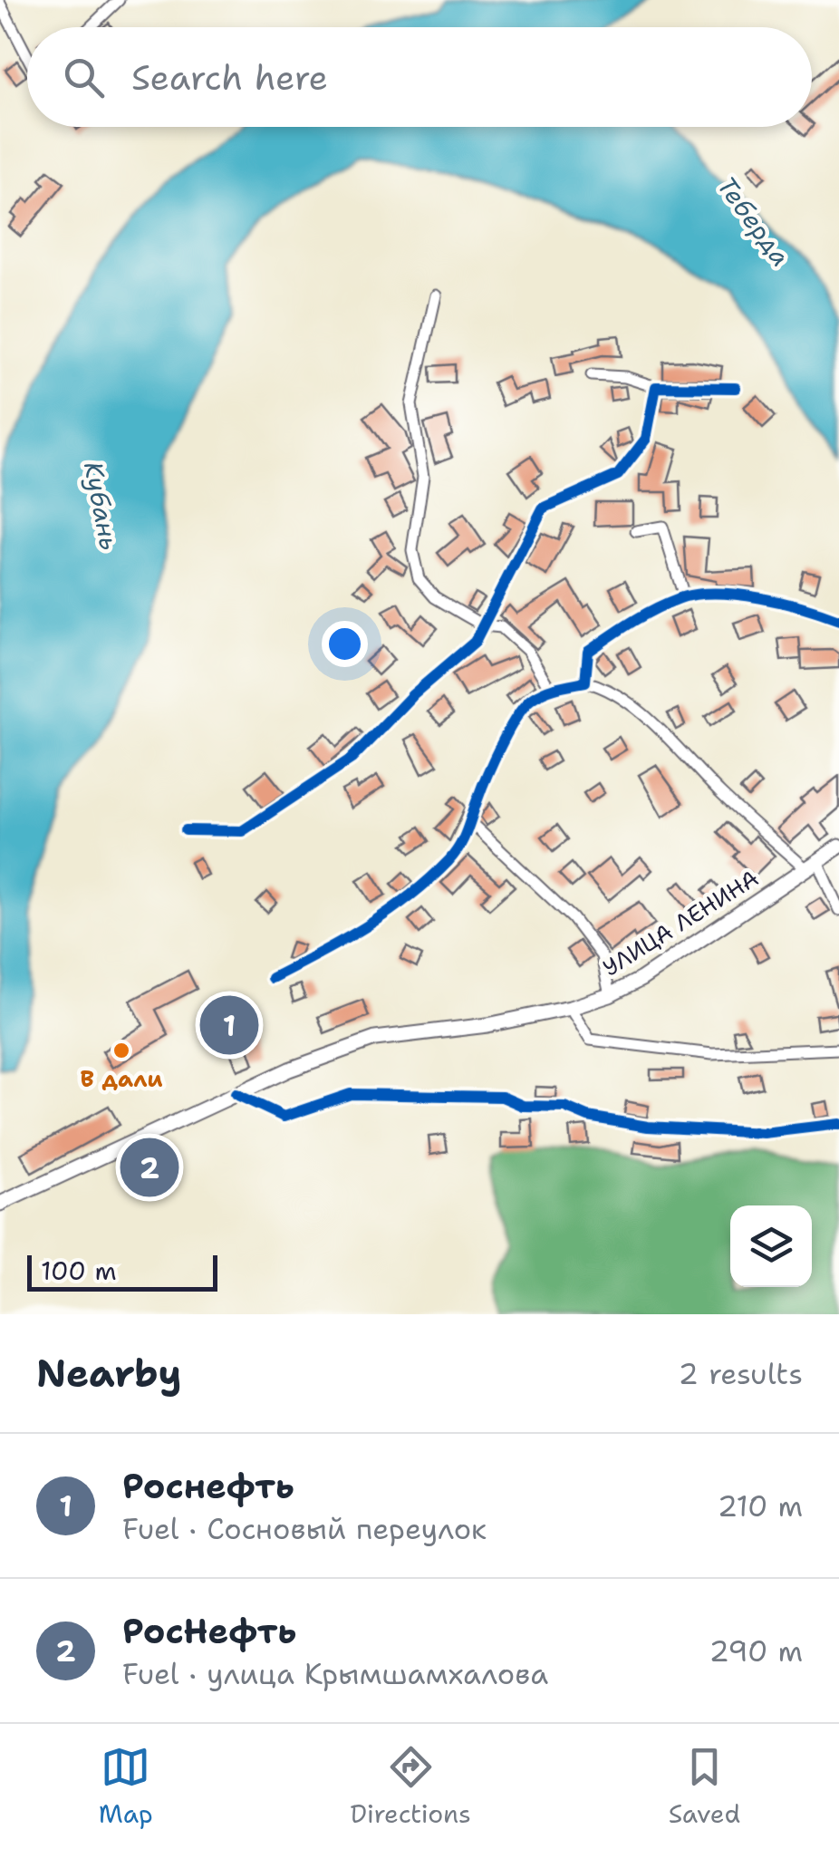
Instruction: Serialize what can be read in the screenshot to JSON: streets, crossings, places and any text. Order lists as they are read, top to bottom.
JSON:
{
  "streets": {
    "main road": ["УЛИЦА ЛЕНИНА"]
  },
  "water": ["Теберда", "Кубань"],
  "places": ["В дали"],
  "scale_bar": "100 m",
  "page": {
    "search": "Search here",
    "pins": ["1", "2"],
    "scale": "100 m",
    "heading": ["Nearby", "2 results"],
    "list": [
      {
        "mark": "1",
        "name": "Роснефть",
        "note": "Fuel · Сосновый переулок",
        "value": "210 m"
      },
      {
        "mark": "2",
        "name": "РосНефть",
        "note": "Fuel · улица Крымшамхалова",
        "value": "290 m"
      }
    ],
    "nav": ["Map", "Directions", "Saved"]
  }
}
